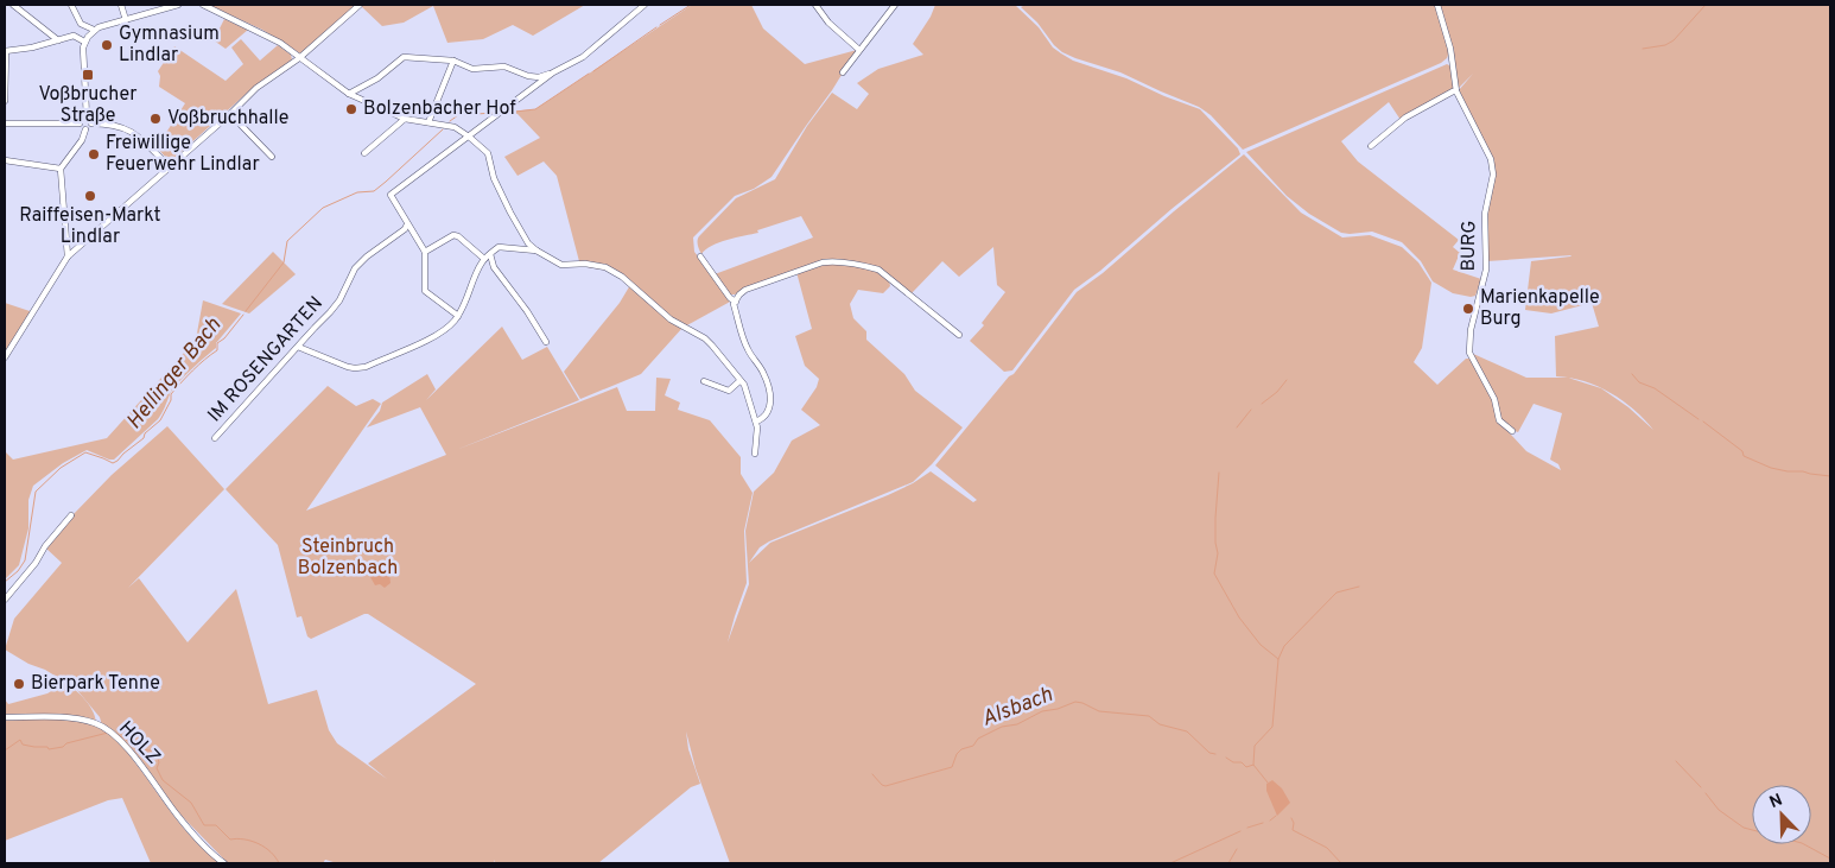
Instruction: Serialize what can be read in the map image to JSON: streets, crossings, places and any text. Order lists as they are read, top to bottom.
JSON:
{
  "streets": {
    "street": ["BURG", "IM ROSENGARTEN", "HOLZ"]
  },
  "water": ["Hellinger Bach", "Alsbach"],
  "parks": ["Steinbruch Bolzenbach"],
  "places": {
    "other": [
      "Gymnasium Lindlar",
      "Bolzenbacher Hof",
      "Voßbruchhalle",
      "Freiwillige Feuerwehr Lindlar",
      "Raiffeisen-Markt Lindlar",
      "Marienkapelle Burg",
      "Bierpark Tenne"
    ],
    "transit": ["Voßbrucher Straße"]
  },
  "north": "top left"
}
